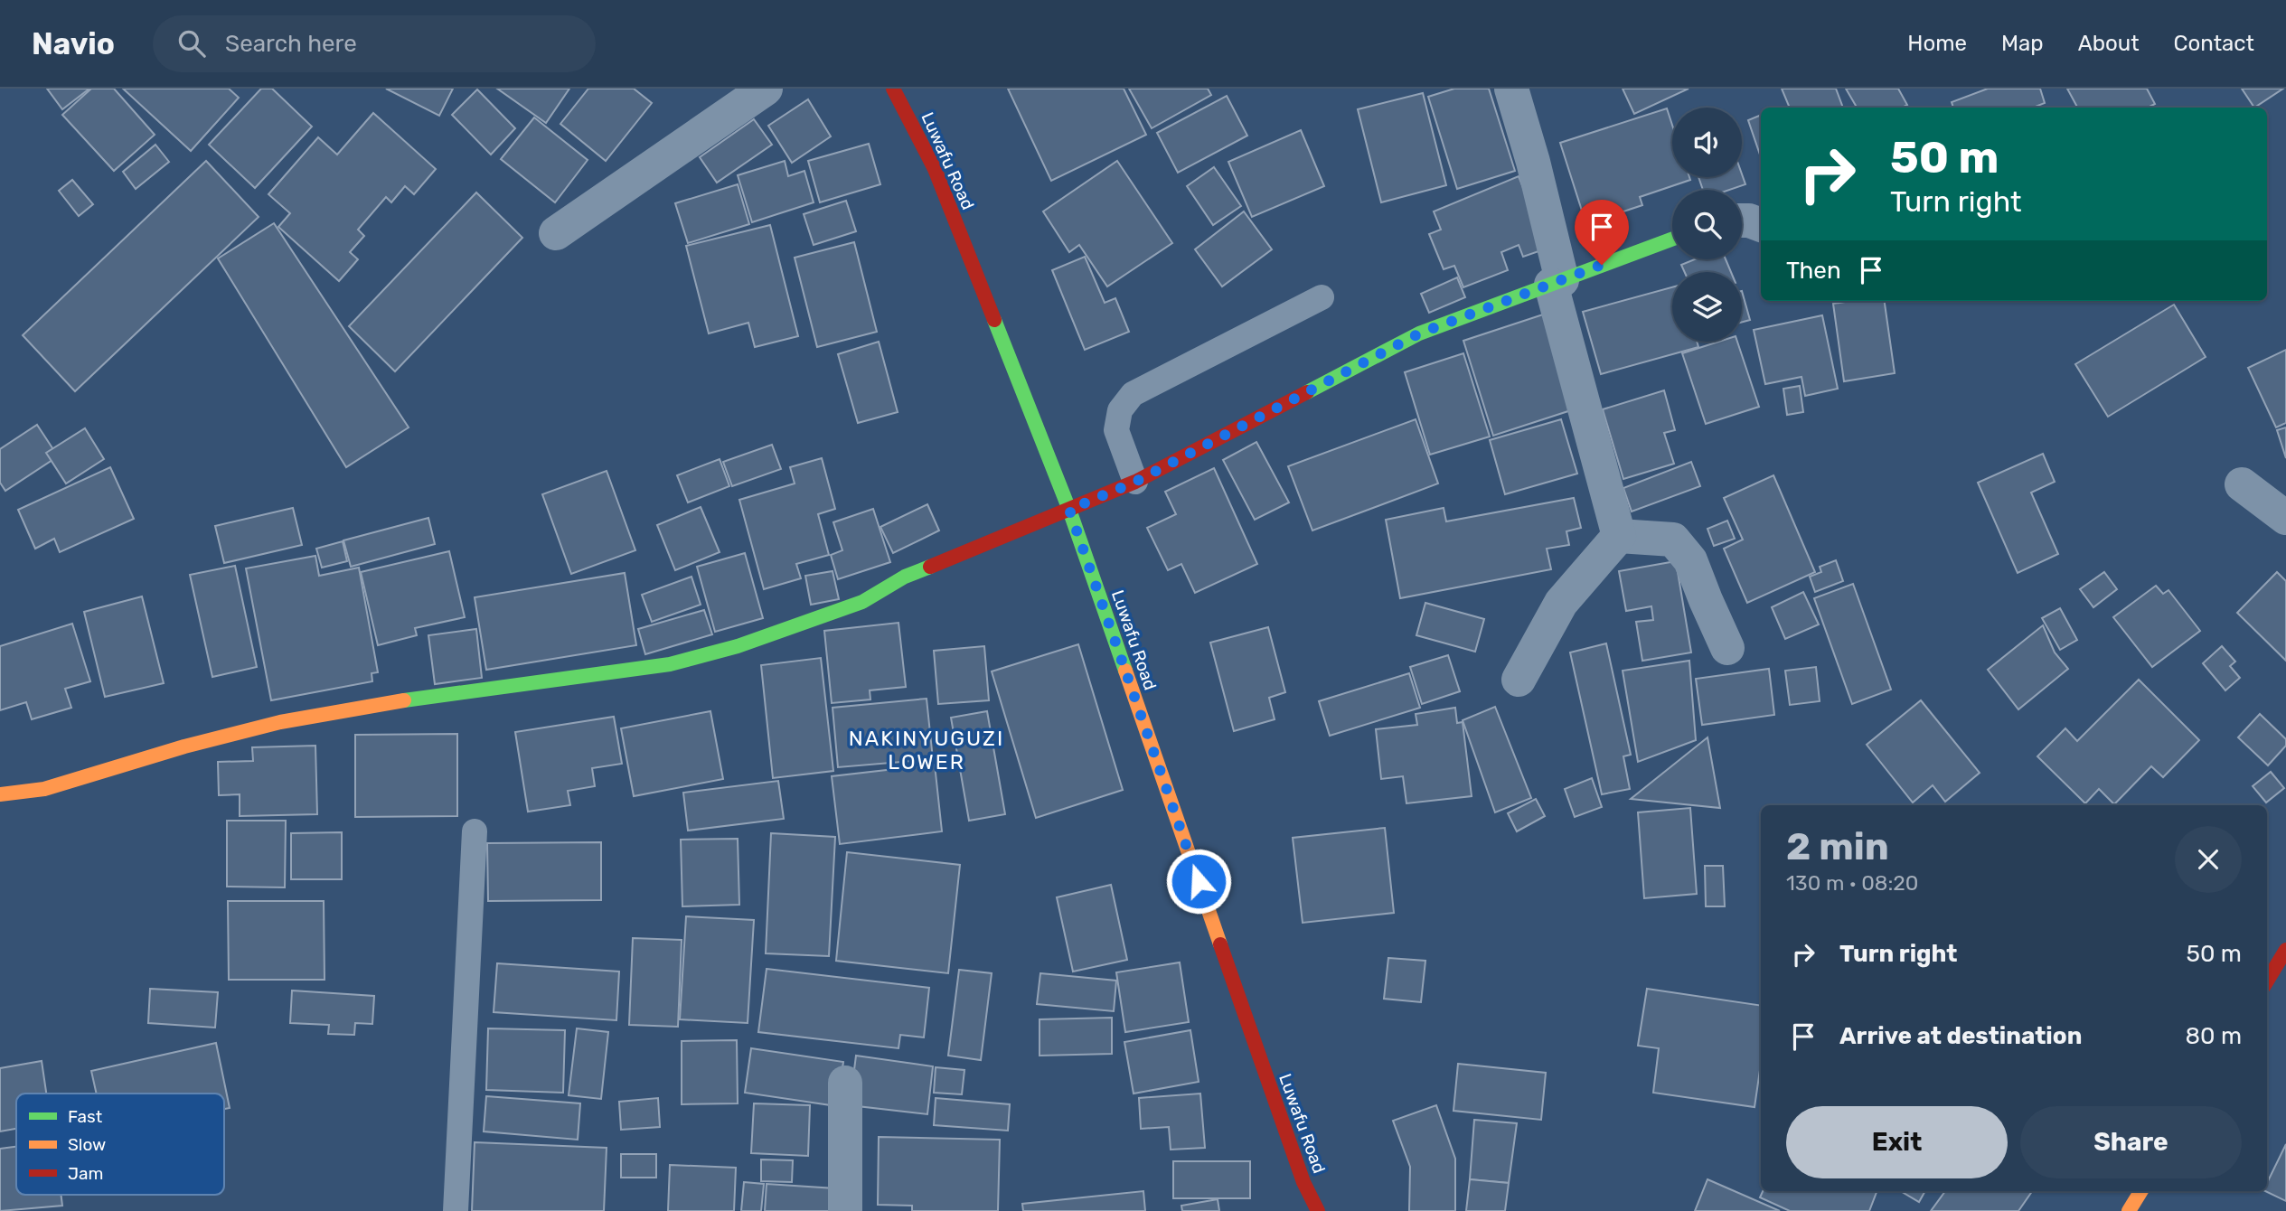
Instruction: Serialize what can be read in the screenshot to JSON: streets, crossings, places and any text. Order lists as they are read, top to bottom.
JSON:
{
  "streets": {
    "street": ["Luwafu Road"]
  },
  "districts": ["NAKINYUGUZI LOWER"],
  "legend": ["Fast", "Slow", "Jam"],
  "page": {
    "header": "Navio",
    "search": "Search here",
    "nav": [
      "Home",
      "Map",
      "About",
      "Contact"
    ],
    "turn": ["50 m", "Turn right"],
    "then": "Then",
    "heading": ["2 min", "130 m · 08:20"],
    "list": [
      {
        "name": "Turn right",
        "value": "50 m"
      },
      {
        "name": "Arrive at destination",
        "value": "80 m"
      }
    ],
    "buttons": ["Exit", "Share"]
  }
}
